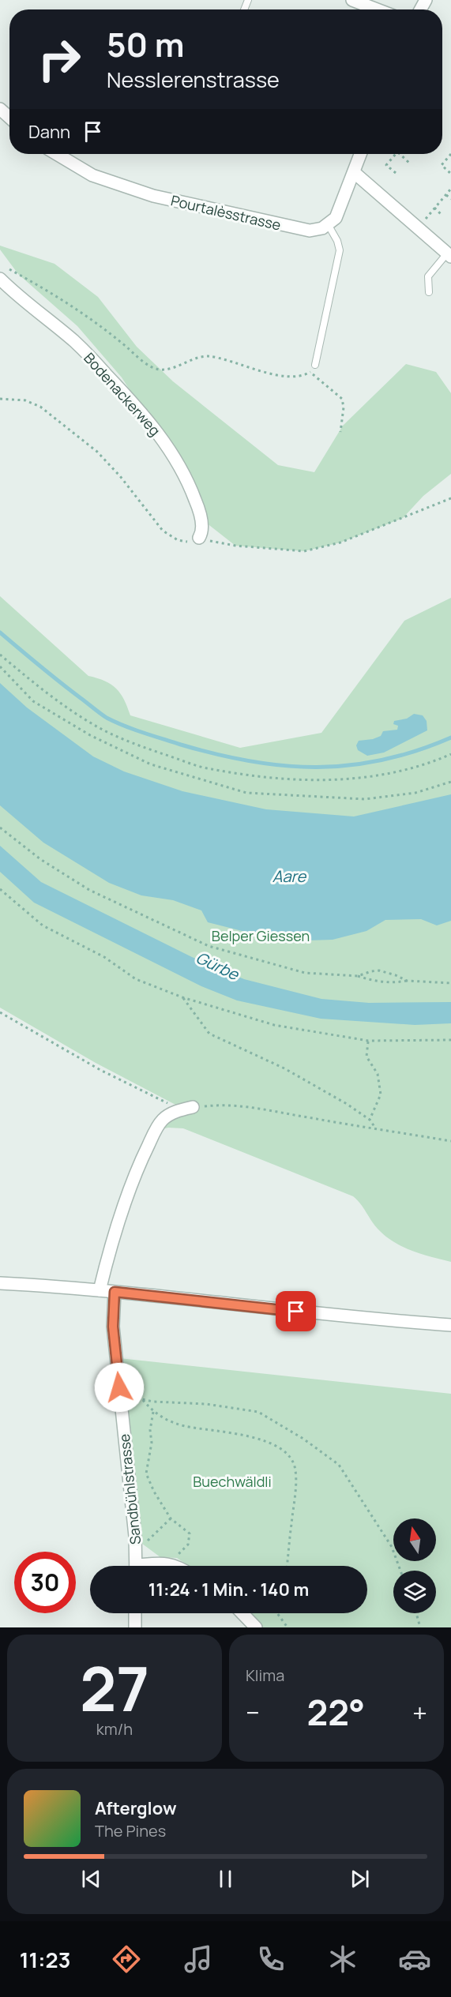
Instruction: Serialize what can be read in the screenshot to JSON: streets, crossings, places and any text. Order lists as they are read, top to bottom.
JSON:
{
  "streets": {
    "street": ["Pourtalèsstrasse", "Bodenackerweg", "Sandbühlstrasse"]
  },
  "water": ["Aare", "Gürbe"],
  "parks": ["Belper Giessen", "Buechwäldli"],
  "north": "top",
  "page": {
    "turn": ["50 m", "Nesslerenstrasse"],
    "then": "Dann",
    "limit": "30",
    "trip": "11:24 · 1 Min. · 140 m",
    "tile": [
      ["27", "km/h"],
      "Klima"
    ],
    "heat": ["−", "22°", "+"],
    "song": ["Afterglow", "The Pines"],
    "tabs": "11:23"
  }
}
